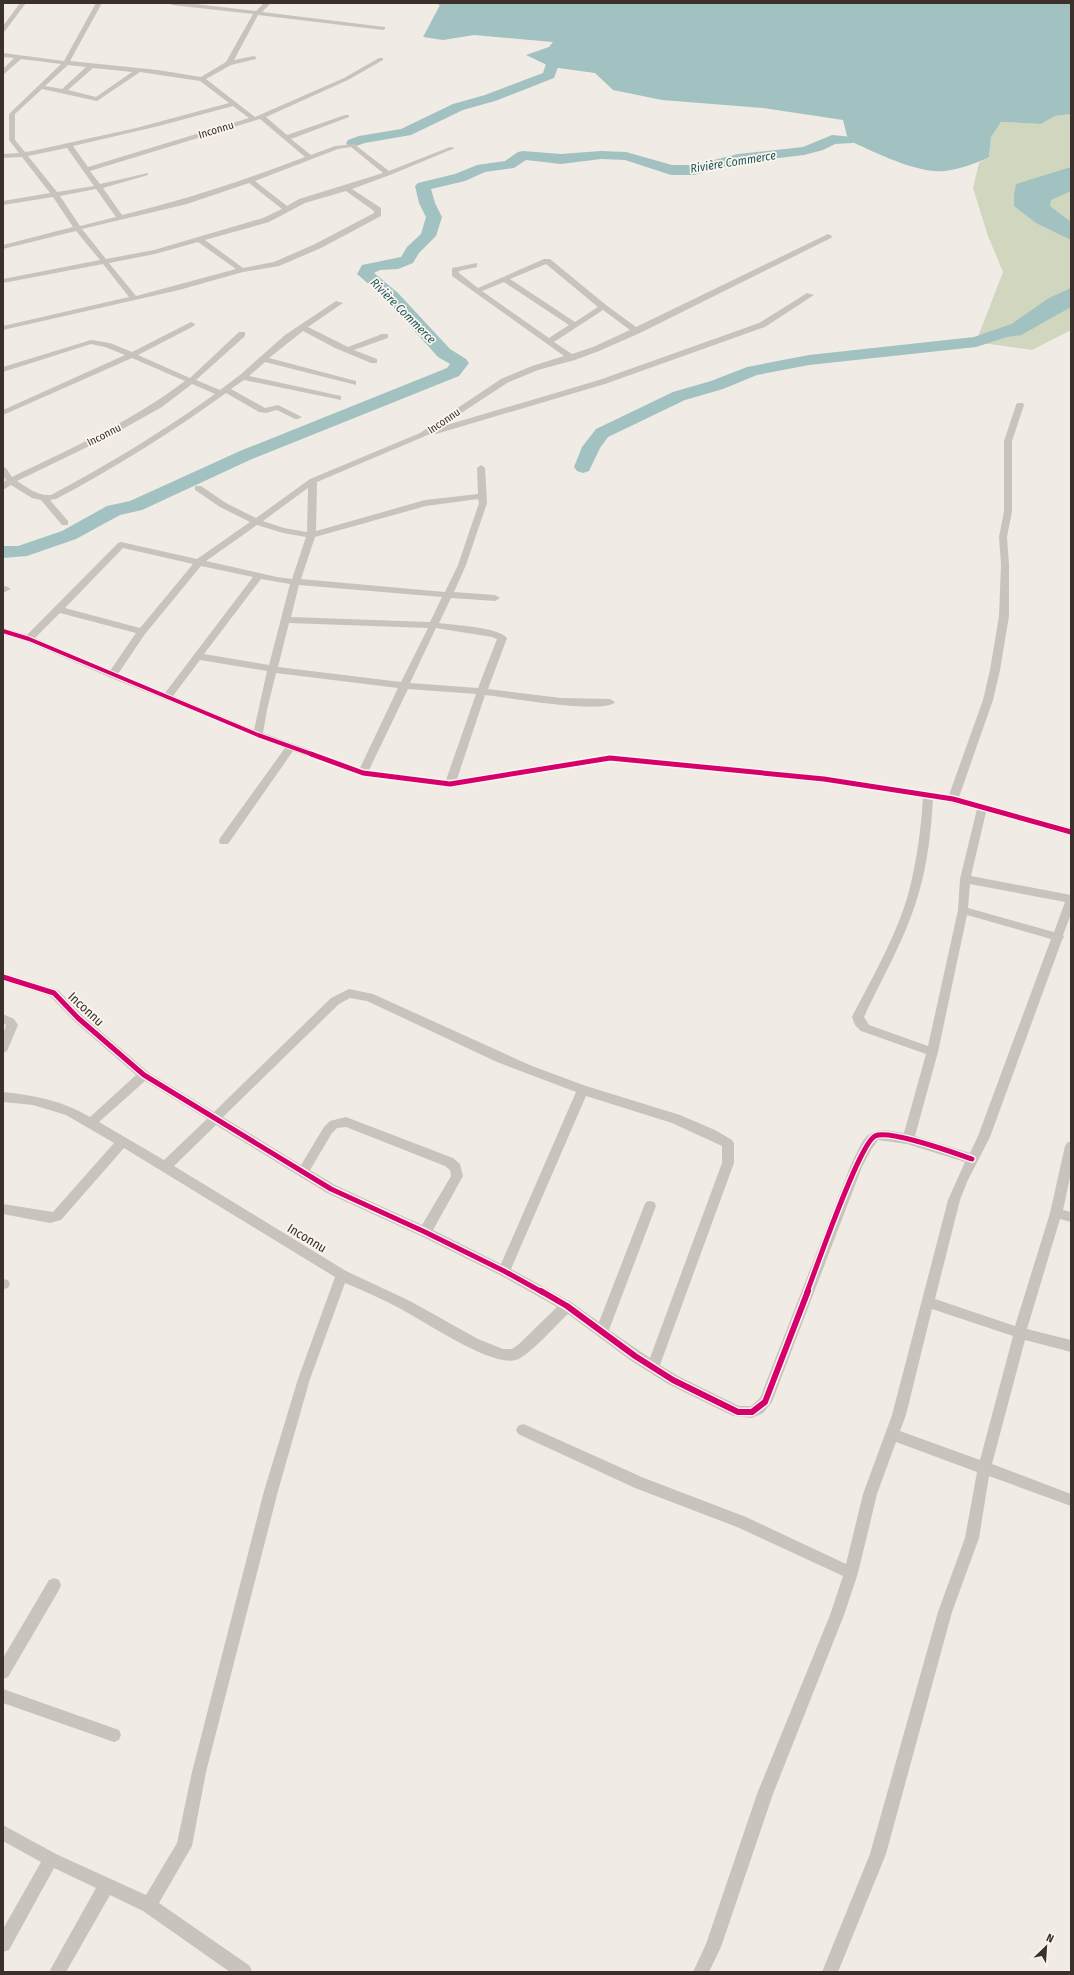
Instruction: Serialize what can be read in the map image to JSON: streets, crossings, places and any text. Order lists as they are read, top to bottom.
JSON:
{
  "streets": {
    "street": ["Inconnu"]
  },
  "water": ["Rivière Commerce"],
  "north": "top right"
}
